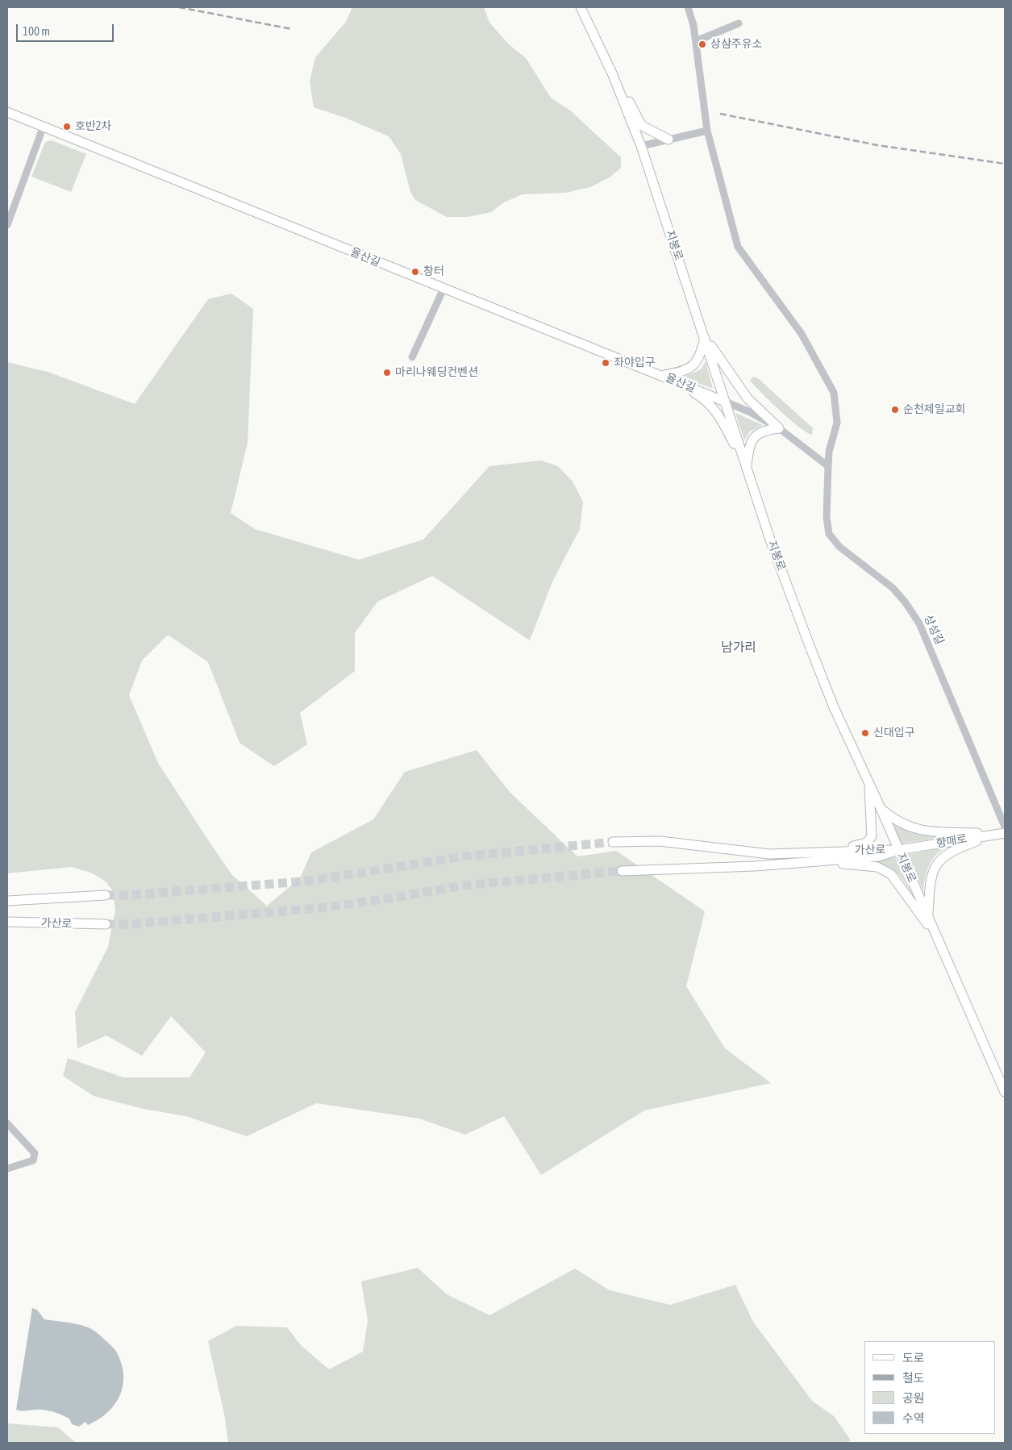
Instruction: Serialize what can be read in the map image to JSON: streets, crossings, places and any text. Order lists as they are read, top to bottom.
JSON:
{
  "streets": {
    "main road": [
      "지봉로",
      "율산길",
      "향매로",
      "가산로"
    ],
    "street": ["상성길"]
  },
  "crossings": [
    ["지봉로", "율산길"],
    ["지봉로", "향매로"],
    ["지봉로", "가산로"],
    ["향매로", "가산로"]
  ],
  "districts": ["남가리"],
  "places": [
    "상삼주유소",
    "호반2차",
    "창터",
    "좌야입구",
    "마리나웨딩컨벤션",
    "순천제일교회",
    "신대입구"
  ],
  "legend": [
    "도로",
    "철도",
    "공원",
    "수역"
  ],
  "scale_bar": "100 m"
}
